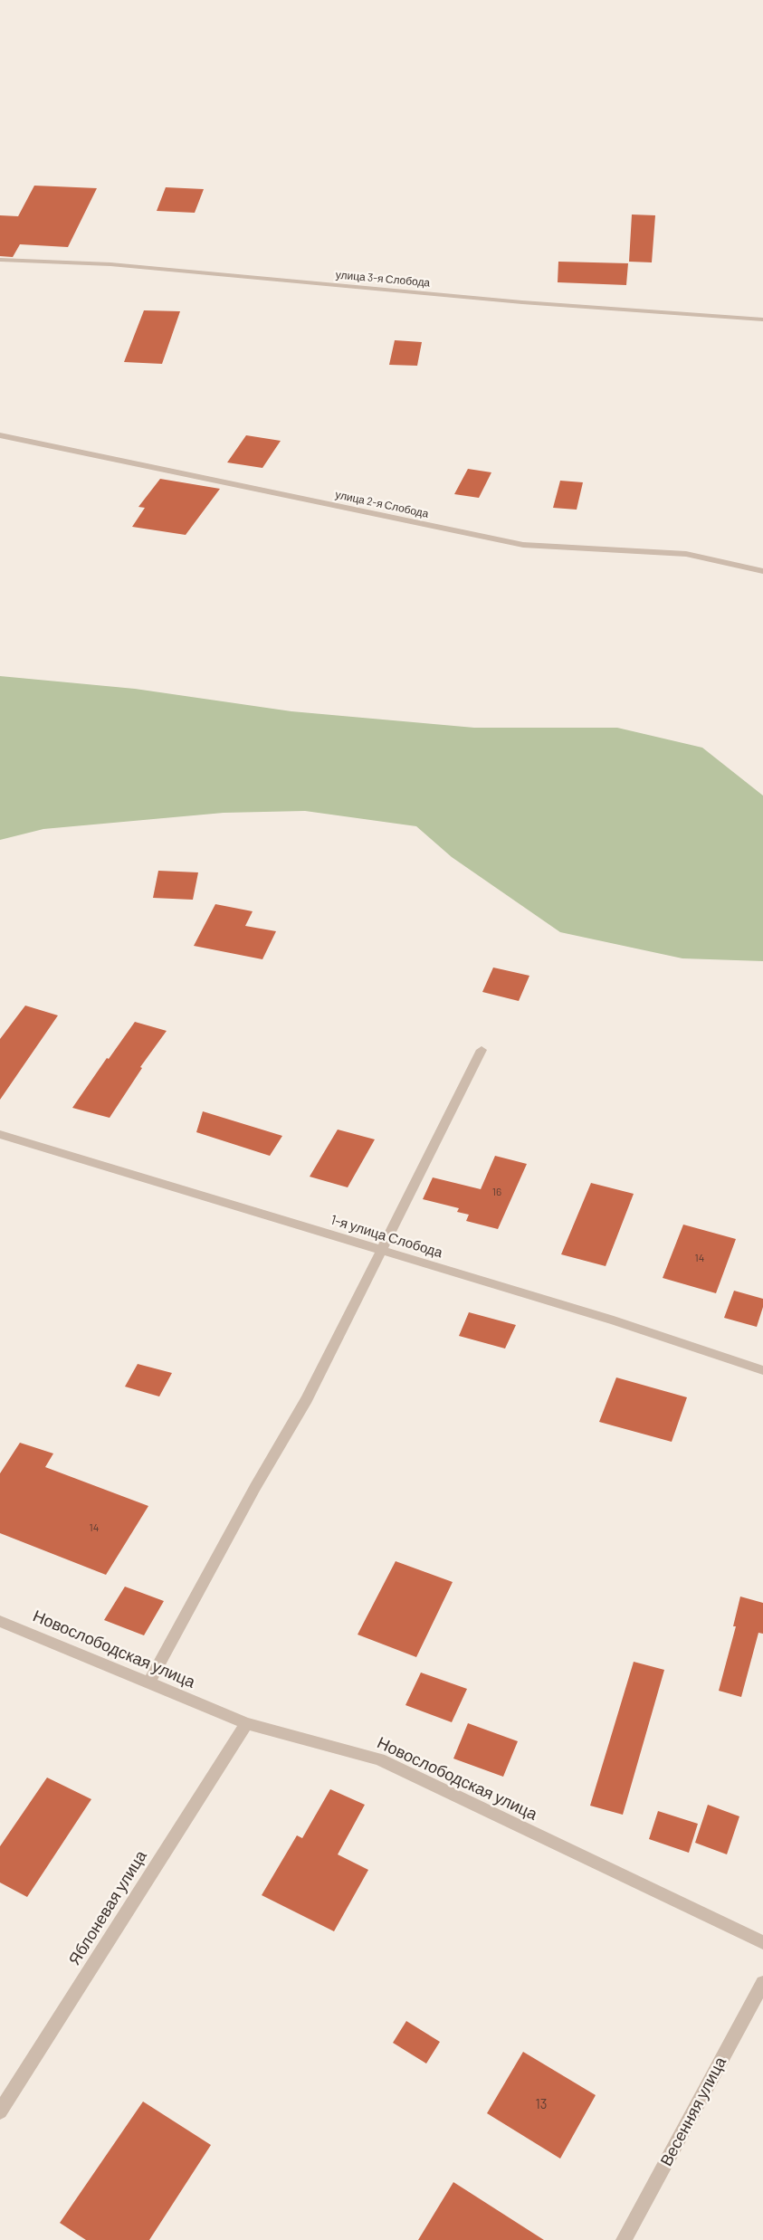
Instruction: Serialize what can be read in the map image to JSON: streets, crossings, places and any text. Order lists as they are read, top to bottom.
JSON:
{
  "streets": {
    "street": [
      "улица 3-я Слобода",
      "улица 2-я Слобода",
      "1-я улица Слобода",
      "Новослободская улица",
      "Яблоневая улица",
      "Весенняя улица"
    ]
  },
  "crossings": [
    ["Новослободская улица", "Яблоневая улица"]
  ],
  "house_numbers": [
    "16",
    "14",
    "14",
    "13"
  ]
}
